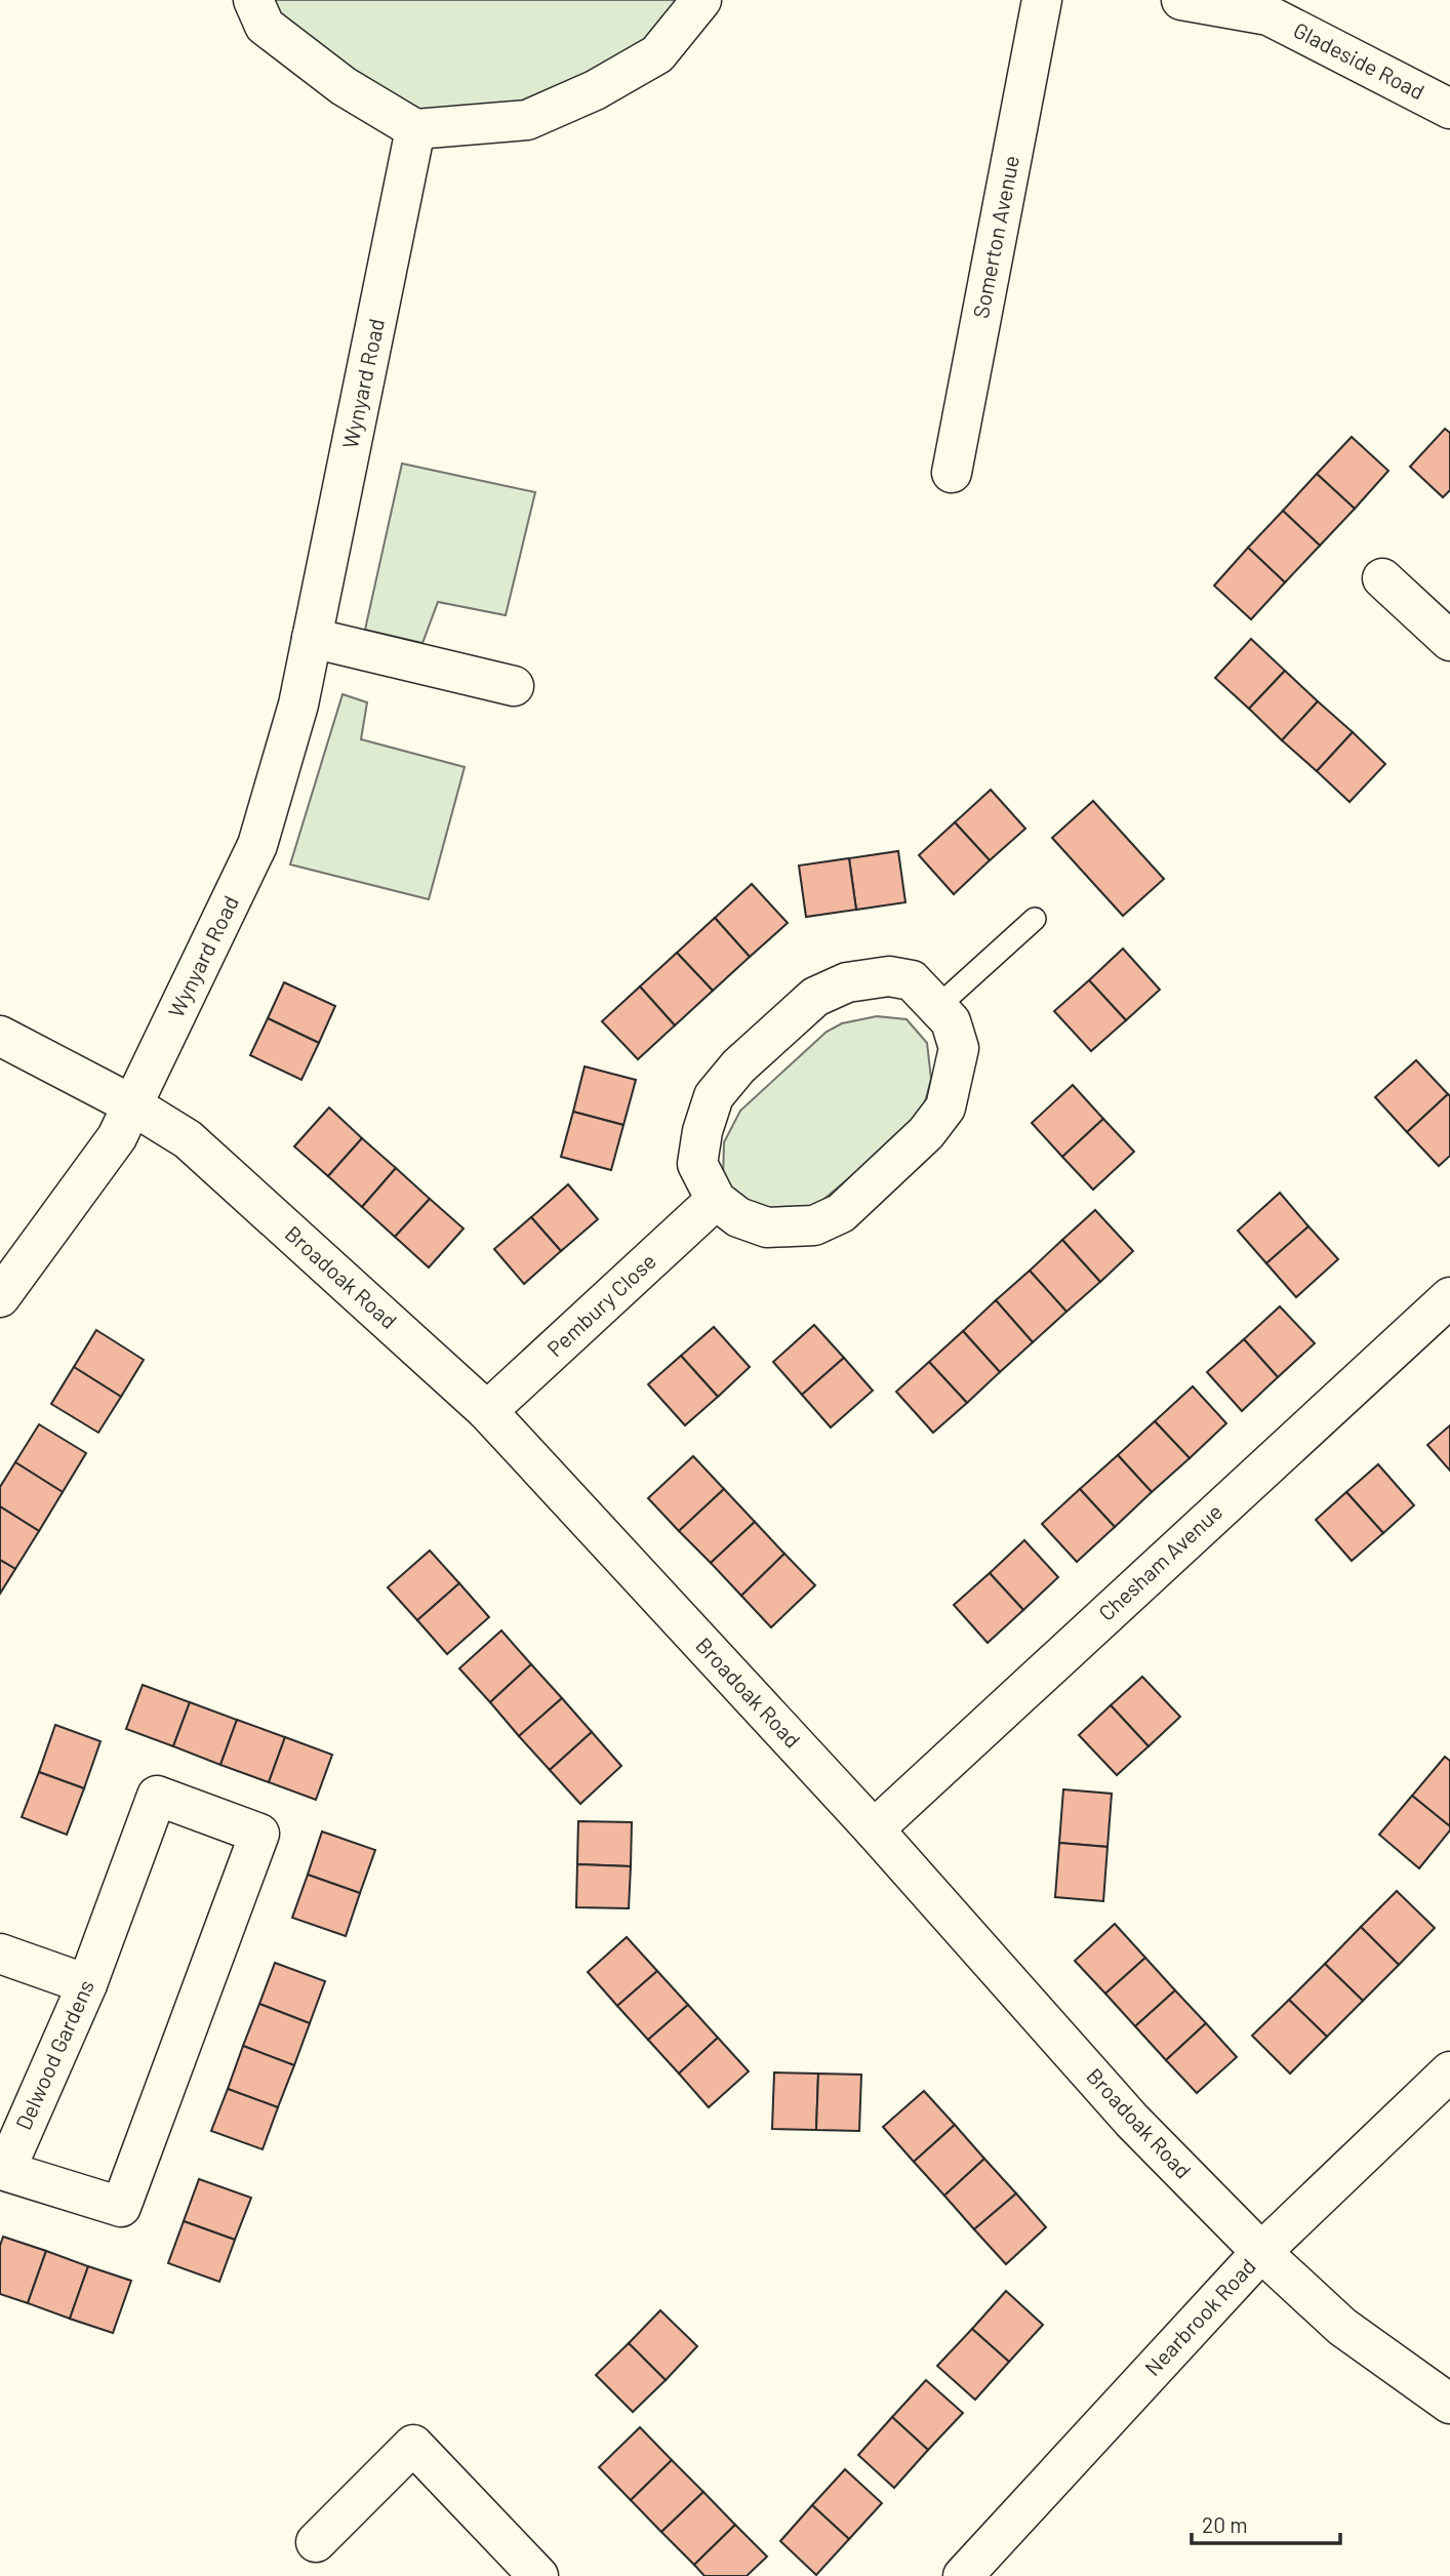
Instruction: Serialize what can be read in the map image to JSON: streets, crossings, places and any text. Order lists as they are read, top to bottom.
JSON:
{
  "streets": {
    "street": [
      "Gladeside Road",
      "Somerton Avenue",
      "Wynyard Road",
      "Broadoak Road",
      "Pembury Close",
      "Chesham Avenue",
      "Delwood Gardens",
      "Nearbrook Road"
    ]
  },
  "crossings": [
    ["Wynyard Road", "Broadoak Road"],
    ["Broadoak Road", "Pembury Close"],
    ["Broadoak Road", "Chesham Avenue"],
    ["Broadoak Road", "Nearbrook Road"]
  ],
  "scale_bar": "20 m"
}
